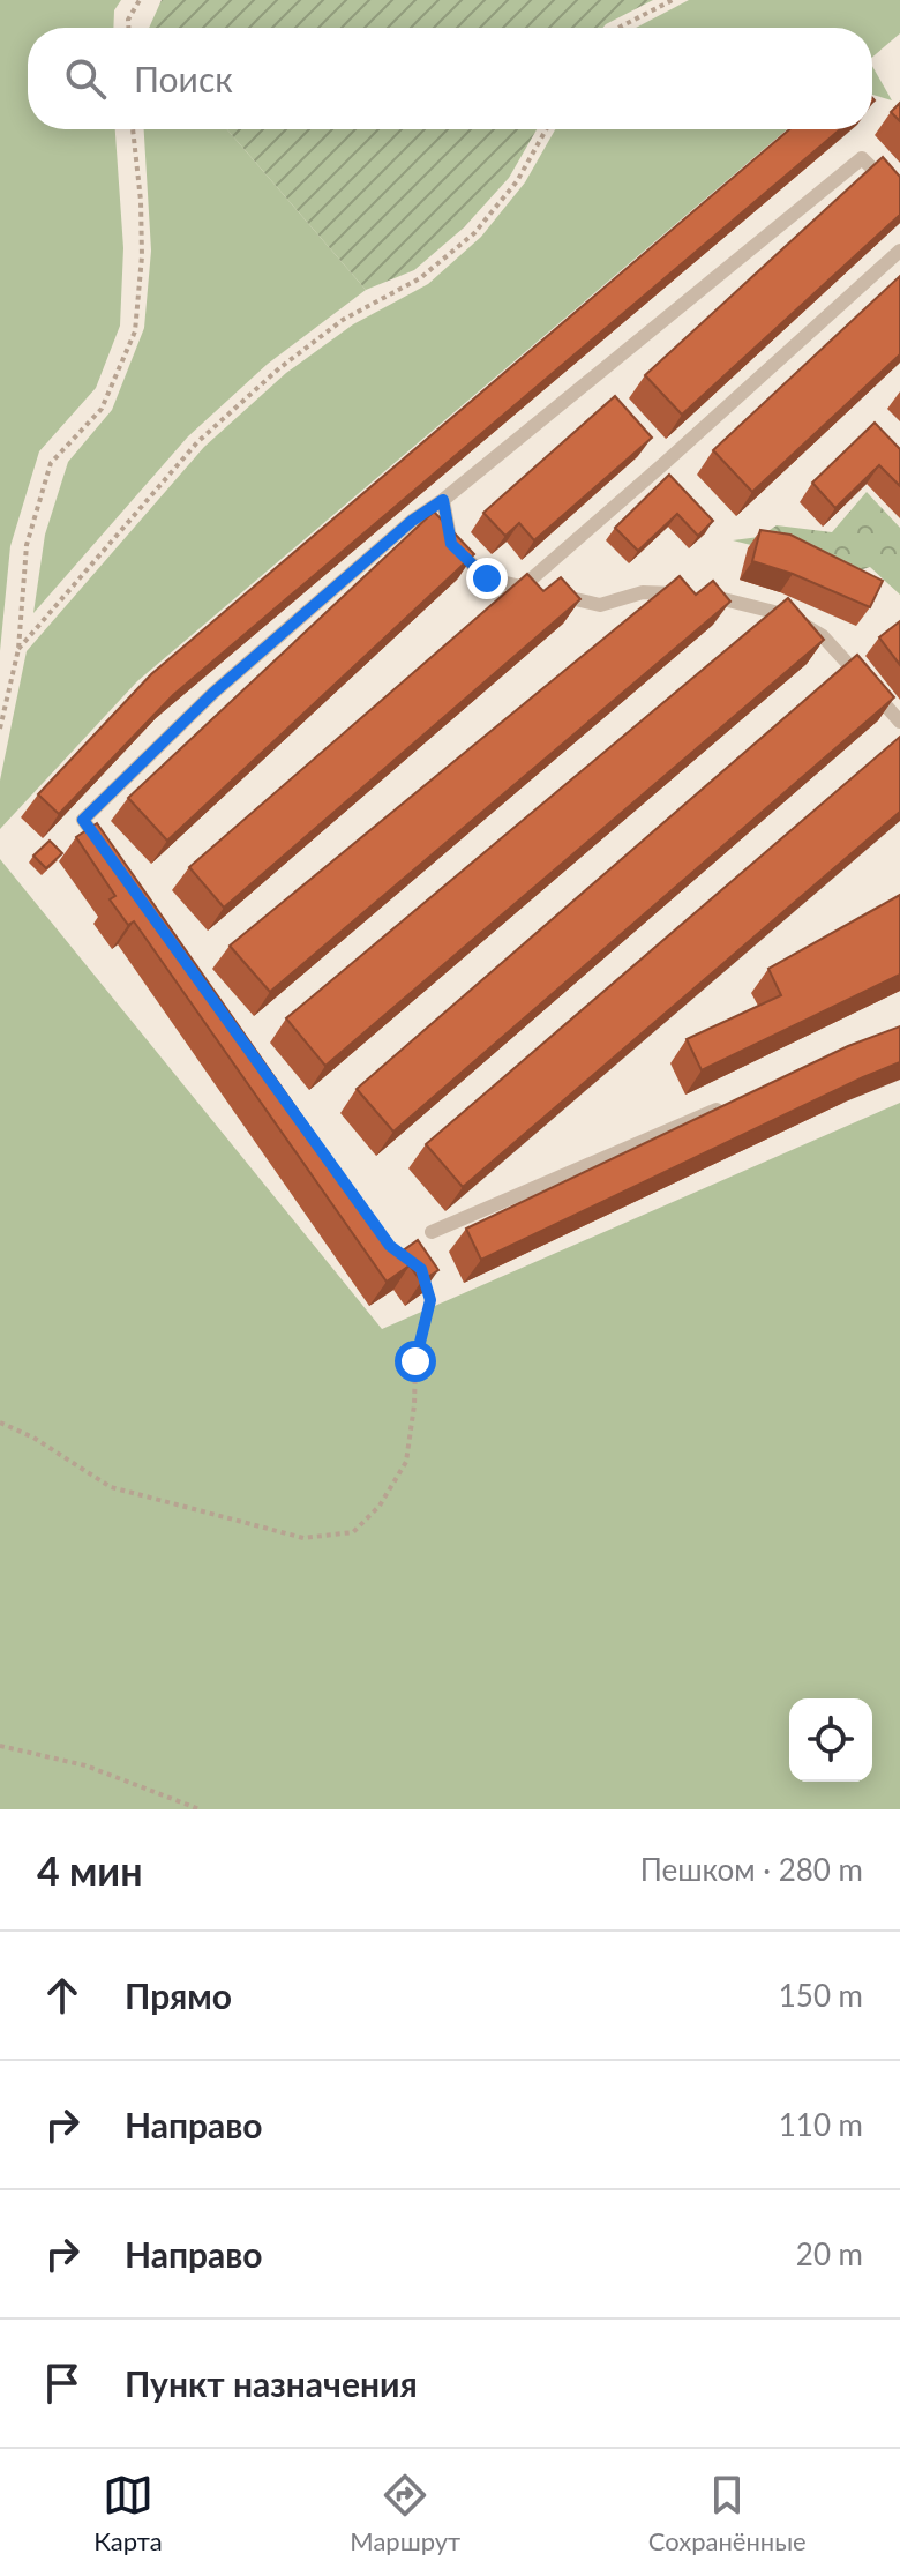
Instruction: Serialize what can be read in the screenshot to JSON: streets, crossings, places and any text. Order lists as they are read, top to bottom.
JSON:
{
  "page": {
    "search": "Поиск",
    "heading": ["4 мин", "Пешком · 280 m"],
    "list": [
      ["Прямо", "150 m"],
      ["Направо", "110 m"],
      ["Направо", "20 m"],
      "Пункт назначения"
    ],
    "nav": ["Карта", "Маршрут", "Сохранённые"]
  }
}
